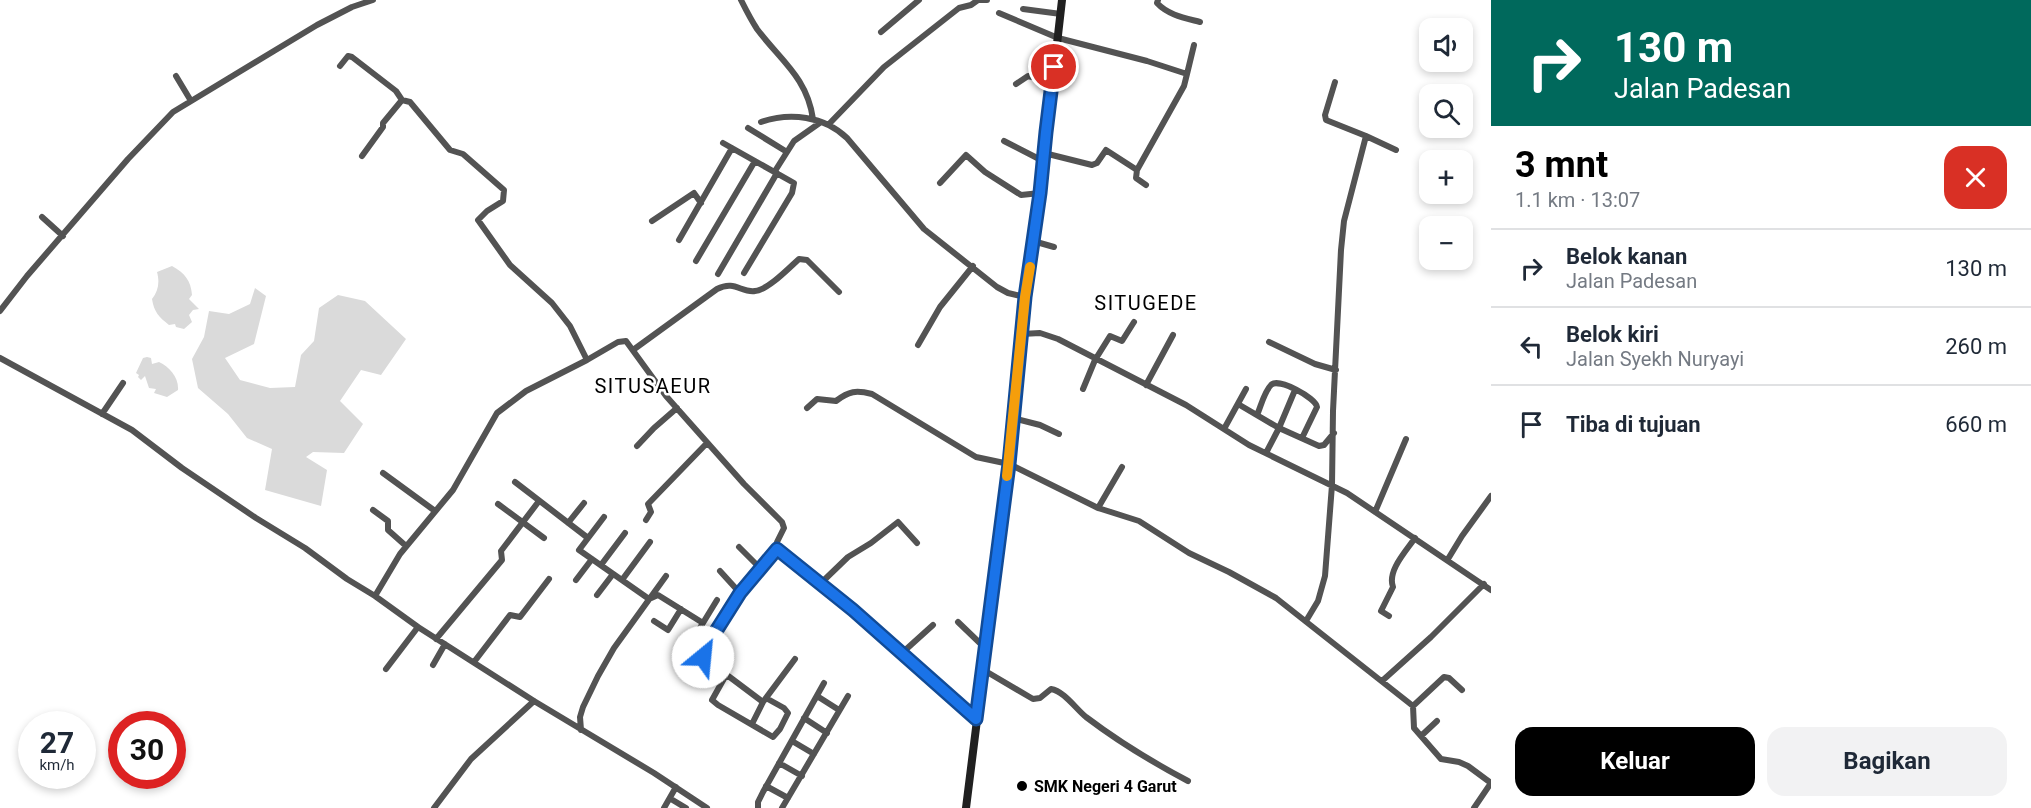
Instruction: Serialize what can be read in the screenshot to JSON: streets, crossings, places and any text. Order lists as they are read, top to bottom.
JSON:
{
  "districts": ["SITUGEDE", "SITUSAEUR"],
  "places": ["SMK Negeri 4 Garut"],
  "page": {
    "turn": ["130 m", "Jalan Padesan"],
    "map_buttons": ["+", "−"],
    "heading": ["3 mnt", "1.1 km · 13:07"],
    "list": [
      {
        "name": "Belok kanan",
        "note": "Jalan Padesan",
        "value": "130 m"
      },
      {
        "name": "Belok kiri",
        "note": "Jalan Syekh Nuryayi",
        "value": "260 m"
      },
      {
        "name": "Tiba di tujuan",
        "value": "660 m"
      }
    ],
    "speed": "27 km/h",
    "limit": "30",
    "buttons": ["Keluar", "Bagikan"]
  }
}
